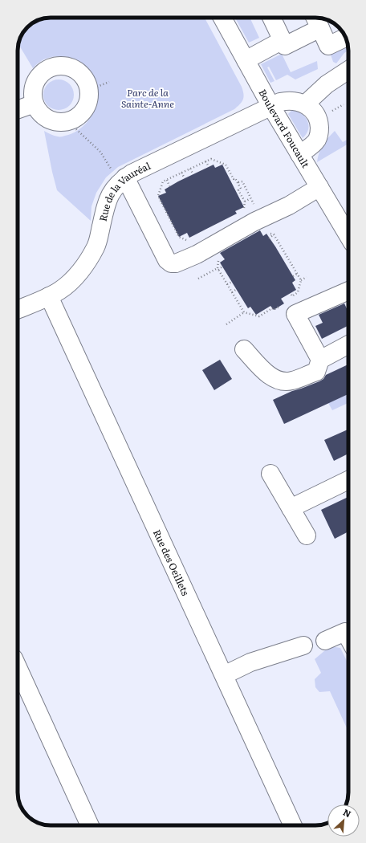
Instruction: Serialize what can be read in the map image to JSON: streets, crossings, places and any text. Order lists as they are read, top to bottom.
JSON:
{
  "streets": {
    "street": ["Boulevard Foucault", "Rue de la Vauréal", "Rue des Oeillets"]
  },
  "crossings": [
    ["Boulevard Foucault", "Rue de la Vauréal"],
    ["Rue de la Vauréal", "Rue des Oeillets"]
  ],
  "parks": ["Parc de la Sainte-Anne"],
  "north": "top right"
}
